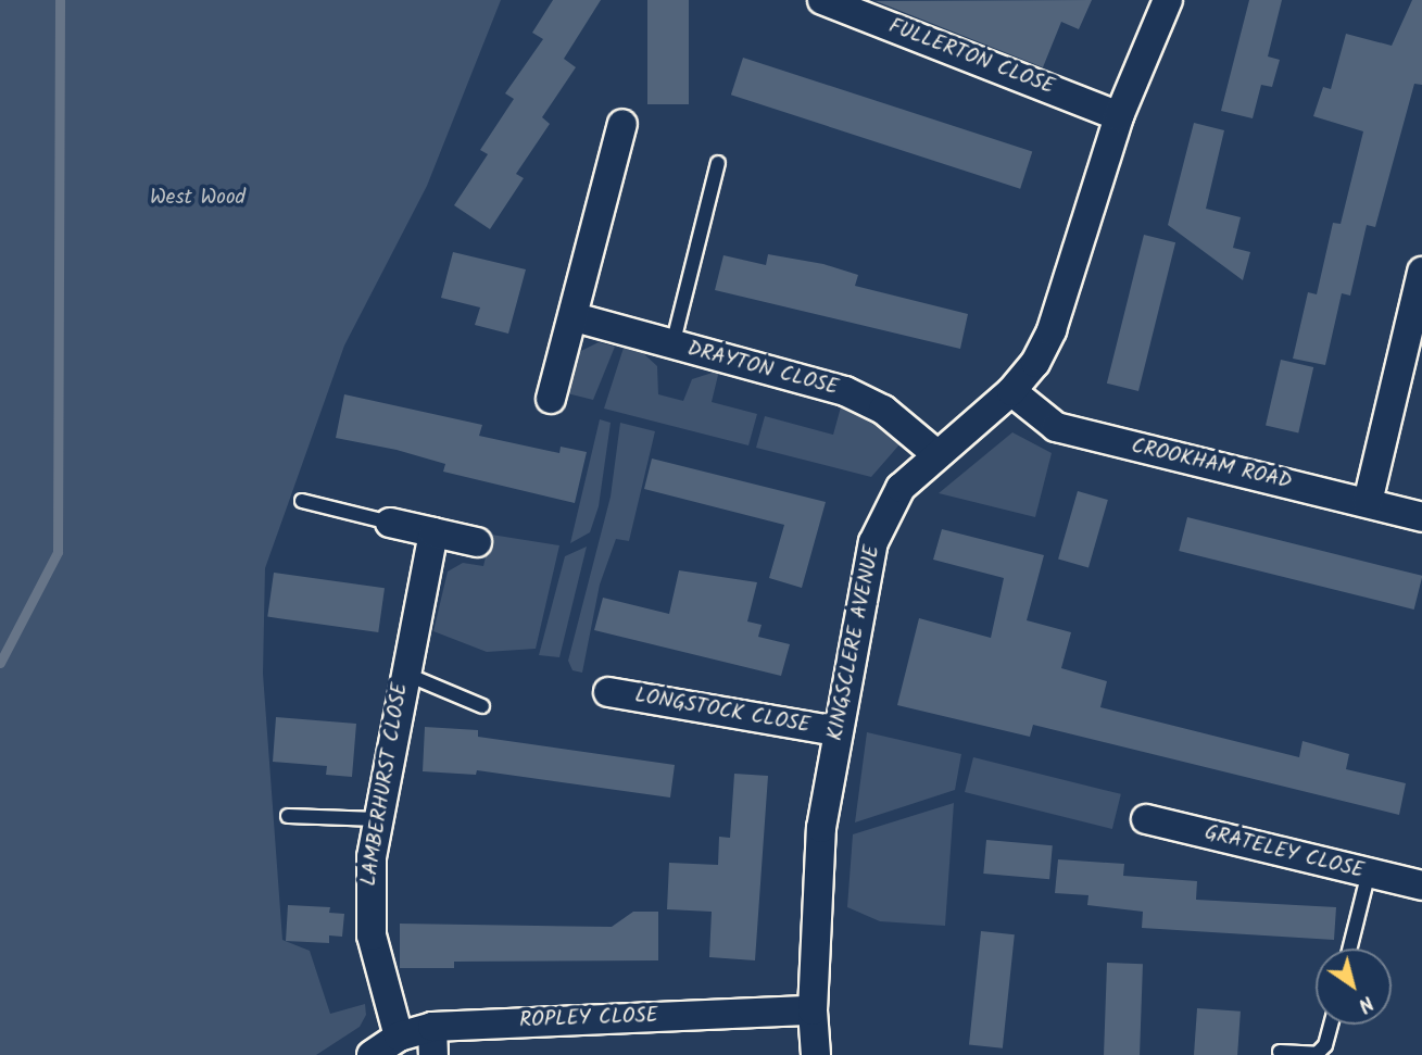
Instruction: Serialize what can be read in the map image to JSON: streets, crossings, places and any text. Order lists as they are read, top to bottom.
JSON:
{
  "streets": {
    "street": [
      "FULLERTON CLOSE",
      "DRAYTON CLOSE",
      "CROOKHAM ROAD",
      "KINGSCLERE AVENUE",
      "LONGSTOCK CLOSE",
      "LAMBERHURST CLOSE",
      "GRATELEY CLOSE",
      "ROPLEY CLOSE"
    ]
  },
  "crossings": [
    ["FULLERTON CLOSE", "KINGSCLERE AVENUE"],
    ["DRAYTON CLOSE", "KINGSCLERE AVENUE"],
    ["CROOKHAM ROAD", "KINGSCLERE AVENUE"],
    ["KINGSCLERE AVENUE", "LONGSTOCK CLOSE"],
    ["KINGSCLERE AVENUE", "ROPLEY CLOSE"],
    ["LAMBERHURST CLOSE", "ROPLEY CLOSE"]
  ],
  "parks": ["West Wood"],
  "north": "bottom right"
}
